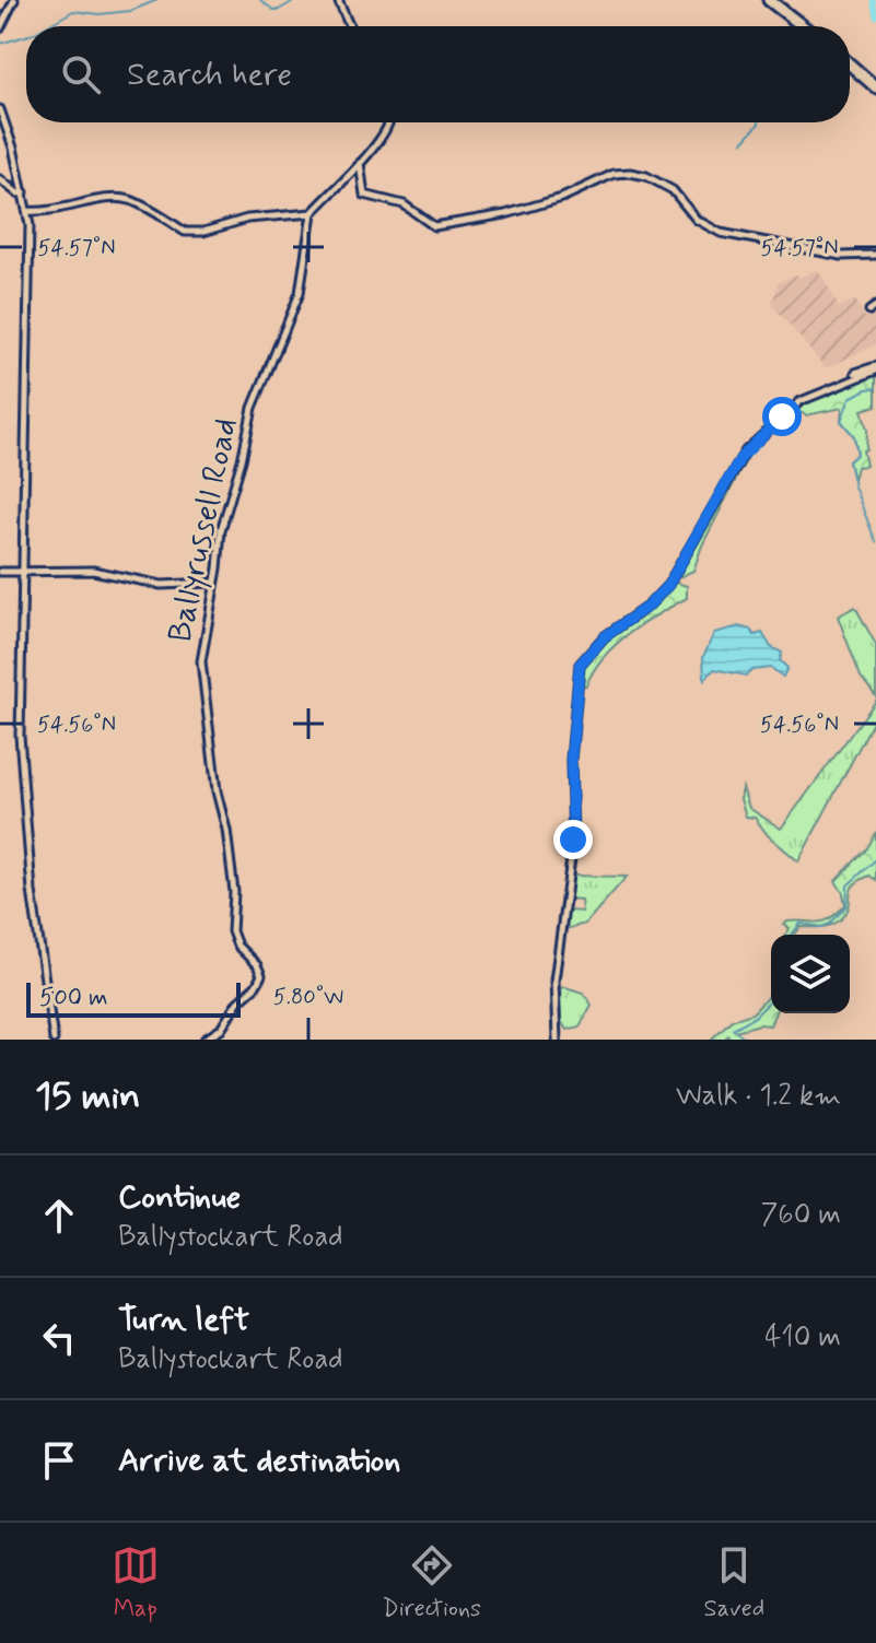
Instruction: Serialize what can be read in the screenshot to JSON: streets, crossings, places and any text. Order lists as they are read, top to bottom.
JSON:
{
  "streets": {
    "street": ["Ballyrussell Road"]
  },
  "scale_bar": "500 m",
  "page": {
    "search": "Search here",
    "scale": "500 m",
    "heading": ["15 min", "Walk · 1.2 km"],
    "list": [
      ["Continue", "Ballystockart Road", "760 m"],
      ["Turn left", "Ballystockart Road", "410 m"],
      "Arrive at destination"
    ],
    "nav": ["Map", "Directions", "Saved"]
  },
  "coordinates": ["54.57°N", "54.56°N", "5.80°W"]
}
